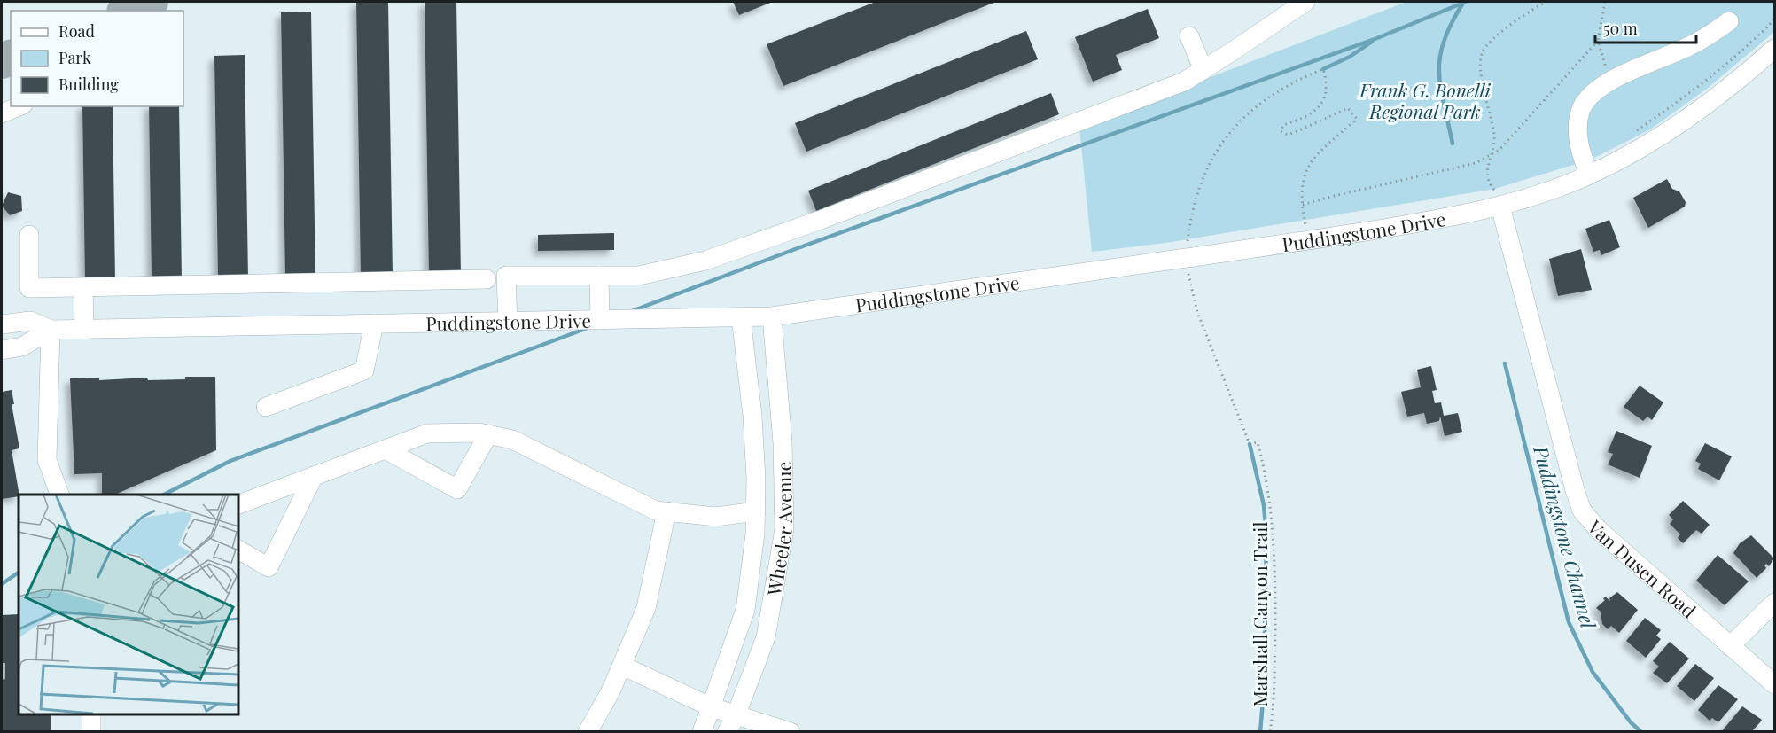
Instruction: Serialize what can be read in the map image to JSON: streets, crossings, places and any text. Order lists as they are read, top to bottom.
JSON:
{
  "streets": {
    "street": ["Puddingstone Drive", "Wheeler Avenue", "Van Dusen Road"],
    "path": ["Marshall Canyon Trail"]
  },
  "crossings": [
    ["Puddingstone Drive", "Wheeler Avenue"],
    ["Puddingstone Drive", "Van Dusen Road"]
  ],
  "water": ["Puddingstone Channel"],
  "parks": ["Frank G. Bonelli Regional Park"],
  "legend": ["Road", "Park", "Building"],
  "scale_bar": "50 m"
}
